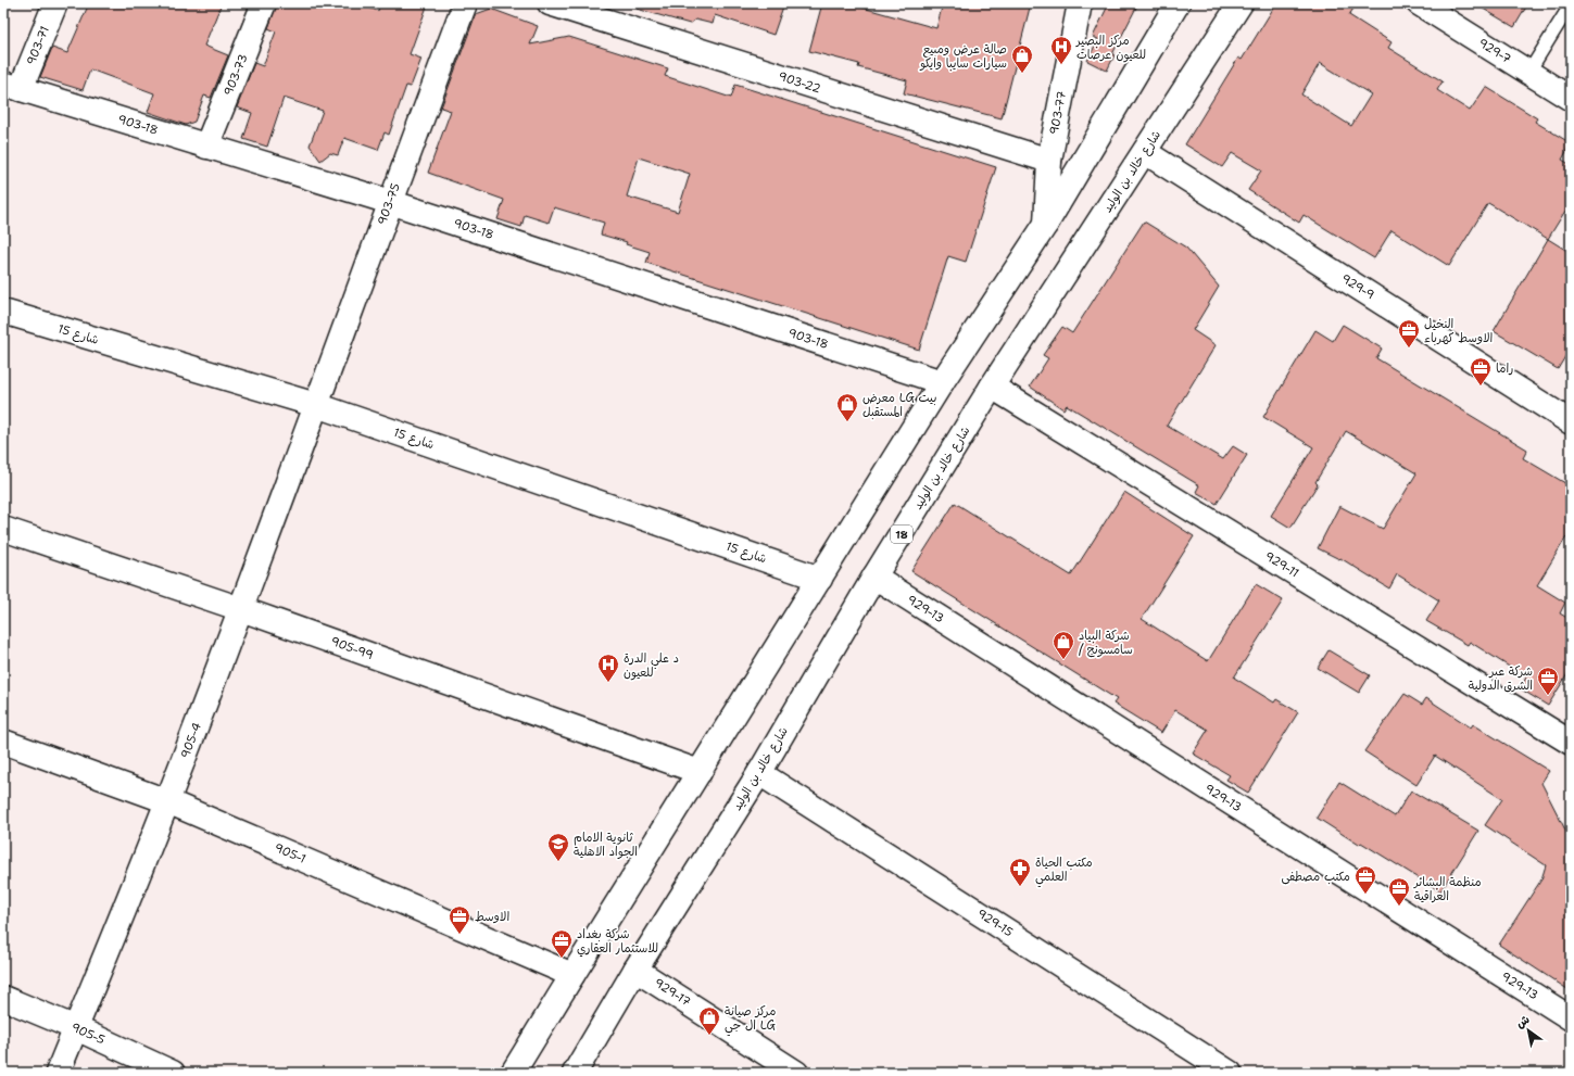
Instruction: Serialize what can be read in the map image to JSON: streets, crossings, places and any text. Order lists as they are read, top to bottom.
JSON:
{
  "streets": {
    "street": [
      "903-71",
      "929-7",
      "903-73",
      "903-22",
      "903-77",
      "903-18",
      "شارع خالد بن الوليد",
      "903-75",
      "929-9",
      "شارع 15",
      "18",
      "929-11",
      "929-13",
      "905-99",
      "905-4",
      "905-1",
      "929-15",
      "929-17",
      "905-5"
    ]
  },
  "crossings": [
    ["903-71", "903-18"],
    ["903-73", "903-18"],
    ["903-22", "903-77"],
    ["903-18", "903-75"],
    ["شارع خالد بن الوليد", "929-9"],
    ["شارع خالد بن الوليد", "929-11"],
    ["شارع خالد بن الوليد", "929-13"],
    ["شارع خالد بن الوليد", "929-15"],
    ["شارع خالد بن الوليد", "929-17"],
    ["903-75", "شارع 15"],
    ["903-75", "905-4"],
    ["شارع 15", "905-4"],
    ["905-99", "905-4"],
    ["905-4", "905-1"],
    ["905-4", "905-5"]
  ],
  "places": {
    "hospital": ["مركز البصير للعيون عرصات", "د علي الدرة للعيون"],
    "shop": [
      "صالة عرض ومبيع سيارات سايبا وايكو",
      "معرض LG بيت المستقبل",
      "شركة البياد / سامسونج",
      "مركز صيانة ال جي LG"
    ],
    "office": [
      "النخيل الاوسط كهرباء",
      "راما",
      "شركة عبر الشرق الدولية",
      "مكتب مصطفى",
      "منظمة البشائر العراقية",
      "الاوسط",
      "شركة بغداد للاستثمار العقاري"
    ],
    "school or university": ["ثانوية الامام الجواد الاهلية"],
    "pharmacy": ["مكتب الحياة العلمي"]
  },
  "north": "top left"
}
